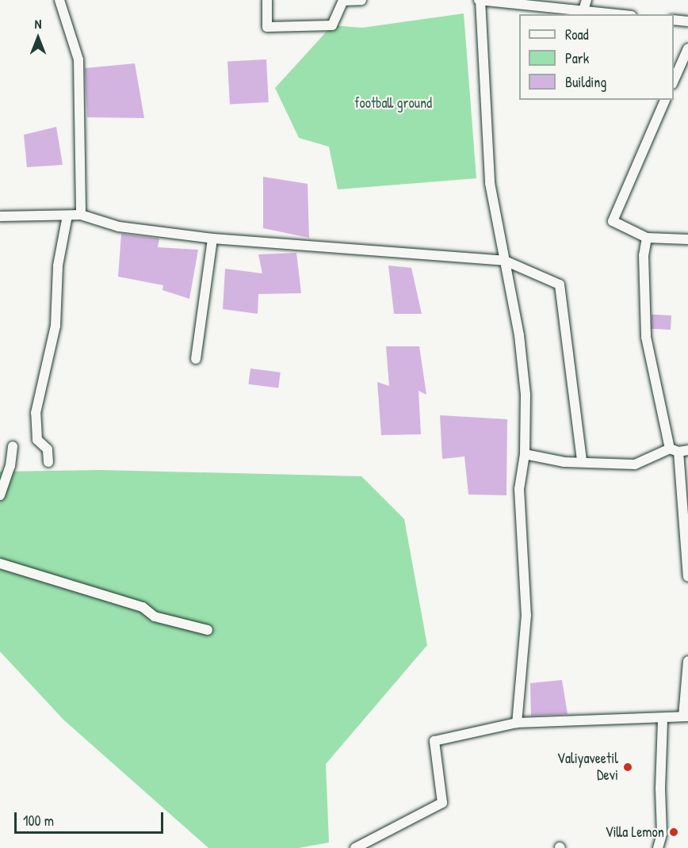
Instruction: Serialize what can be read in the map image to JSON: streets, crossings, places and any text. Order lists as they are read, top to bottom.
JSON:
{
  "parks": ["football ground"],
  "places": ["Valiyaveetil Devi", "Villa Lemon"],
  "legend": ["Road", "Park", "Building"],
  "scale_bar": "100 m",
  "north": "top"
}
